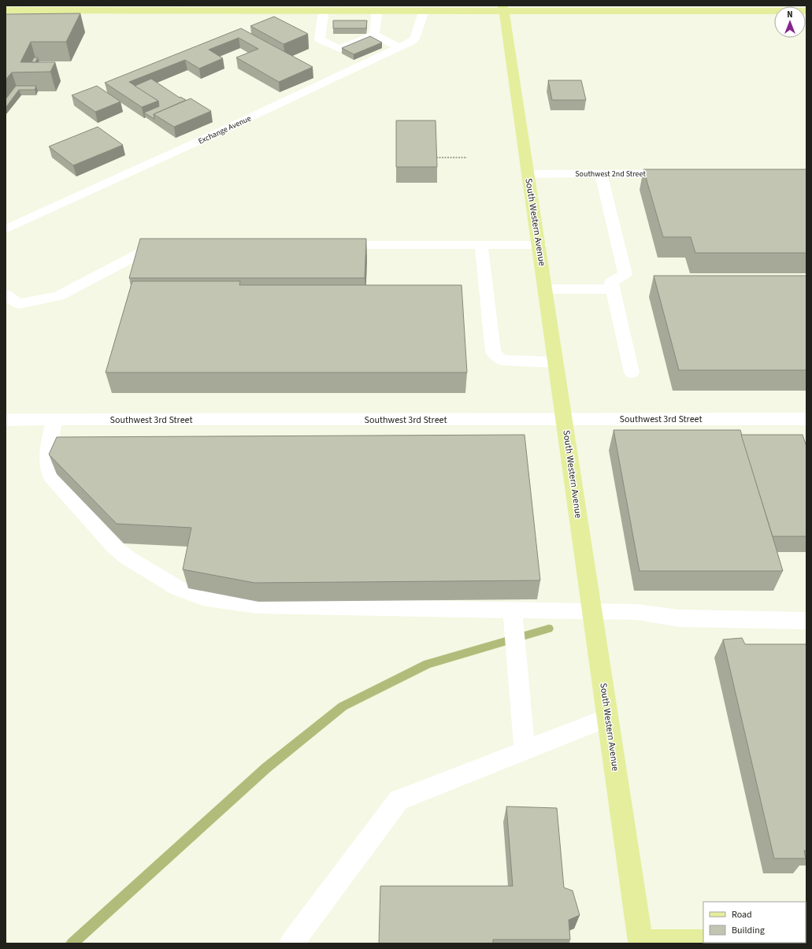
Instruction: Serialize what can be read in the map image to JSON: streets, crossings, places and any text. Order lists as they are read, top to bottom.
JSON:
{
  "streets": {
    "main road": ["South Western Avenue"],
    "street": ["Exchange Avenue", "Southwest 2nd Street", "Southwest 3rd Street"]
  },
  "crossings": [
    ["Southwest 2nd Street", "South Western Avenue"],
    ["South Western Avenue", "Southwest 3rd Street"]
  ],
  "legend": ["Road", "Building"],
  "north": "top"
}
